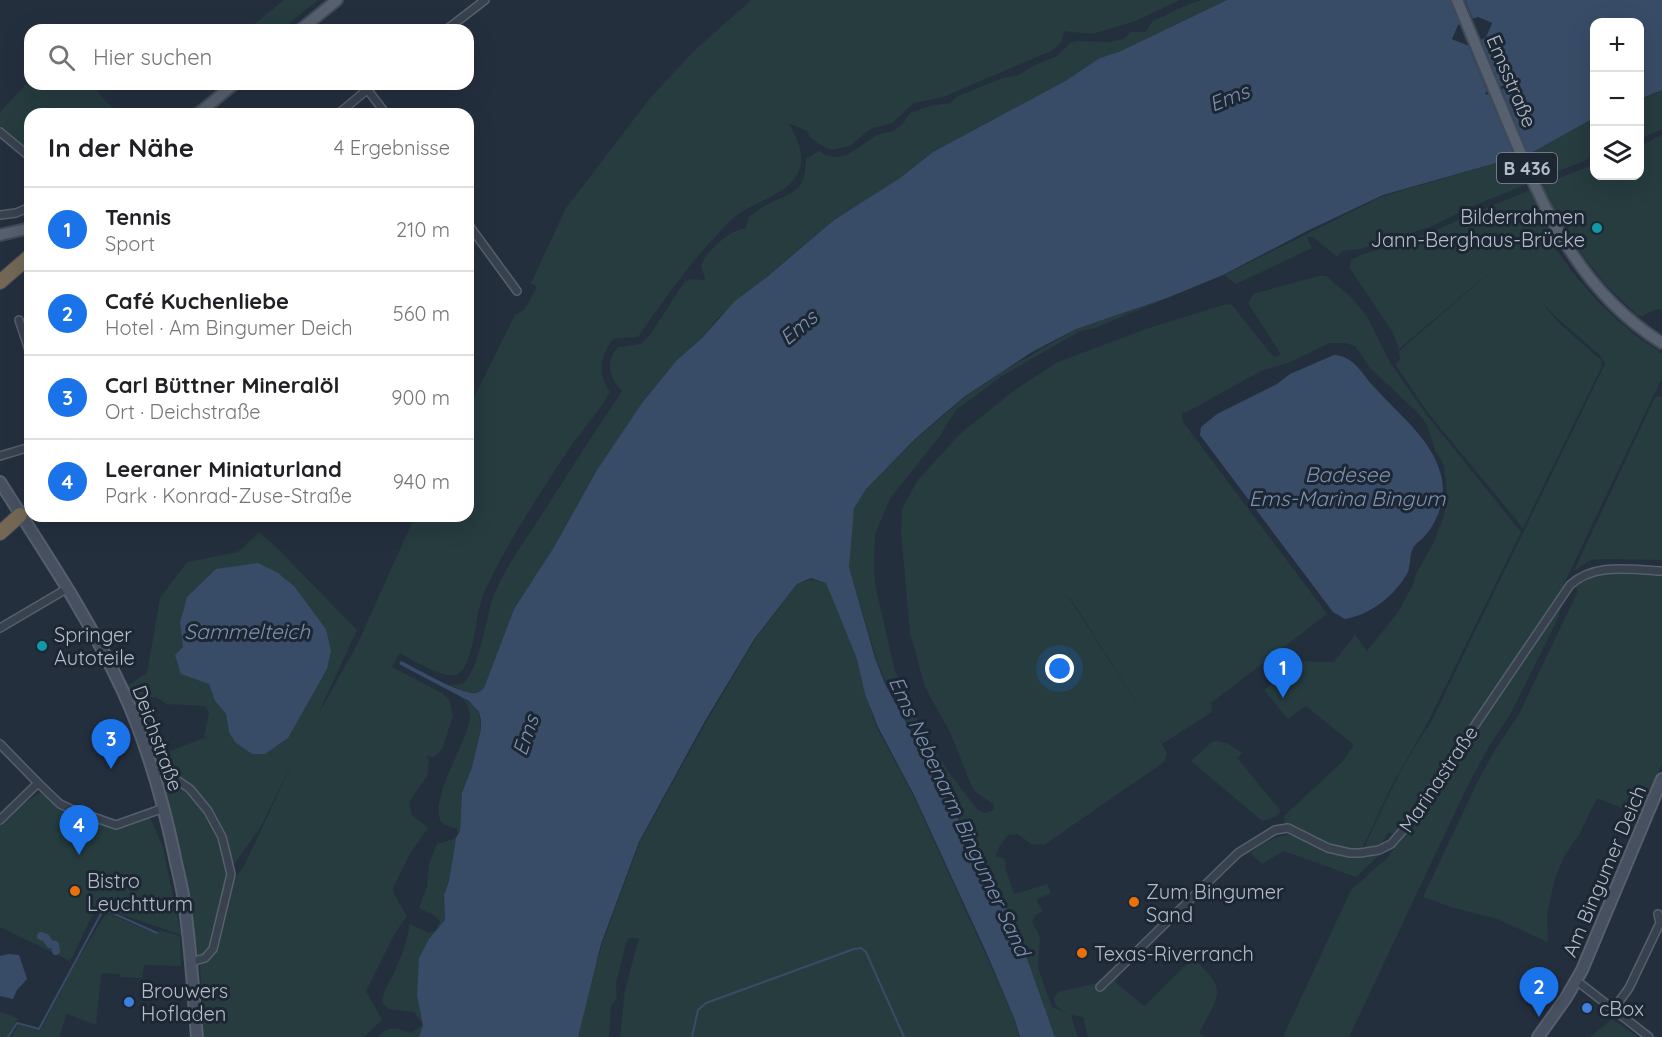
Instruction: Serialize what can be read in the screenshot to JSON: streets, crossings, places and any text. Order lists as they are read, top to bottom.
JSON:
{
  "streets": {
    "main road": [
      "Emsstraße",
      "B 436",
      "Deichstraße",
      "Am Bingumer Deich"
    ],
    "street": ["Marinastraße"]
  },
  "water": [
    "Ems",
    "Badesee Ems-Marina Bingum",
    "Sammelteich",
    "Ems Nebenarm Bingumer Sand"
  ],
  "places": [
    "Bilderrahmen Jann-Berghaus-Brücke",
    "Springer Autoteile",
    "Bistro Leuchtturm",
    "Zum Bingumer Sand",
    "Texas-Riverranch",
    "Brouwers Hofladen",
    "cBox"
  ],
  "page": {
    "map_buttons": ["+", "−"],
    "search": "Hier suchen",
    "heading": ["In der Nähe", "4 Ergebnisse"],
    "list": [
      {
        "mark": "1",
        "name": "Tennis",
        "note": "Sport",
        "value": "210 m"
      },
      {
        "mark": "2",
        "name": "Café Kuchenliebe",
        "note": "Hotel · Am Bingumer Deich",
        "value": "560 m"
      },
      {
        "mark": "3",
        "name": "Carl Büttner Mineralöl",
        "note": "Ort · Deichstraße",
        "value": "900 m"
      },
      {
        "mark": "4",
        "name": "Leeraner Miniaturland",
        "note": "Park · Konrad-Zuse-Straße",
        "value": "940 m"
      }
    ],
    "pins": [
      "1",
      "3",
      "4",
      "2"
    ]
  }
}
